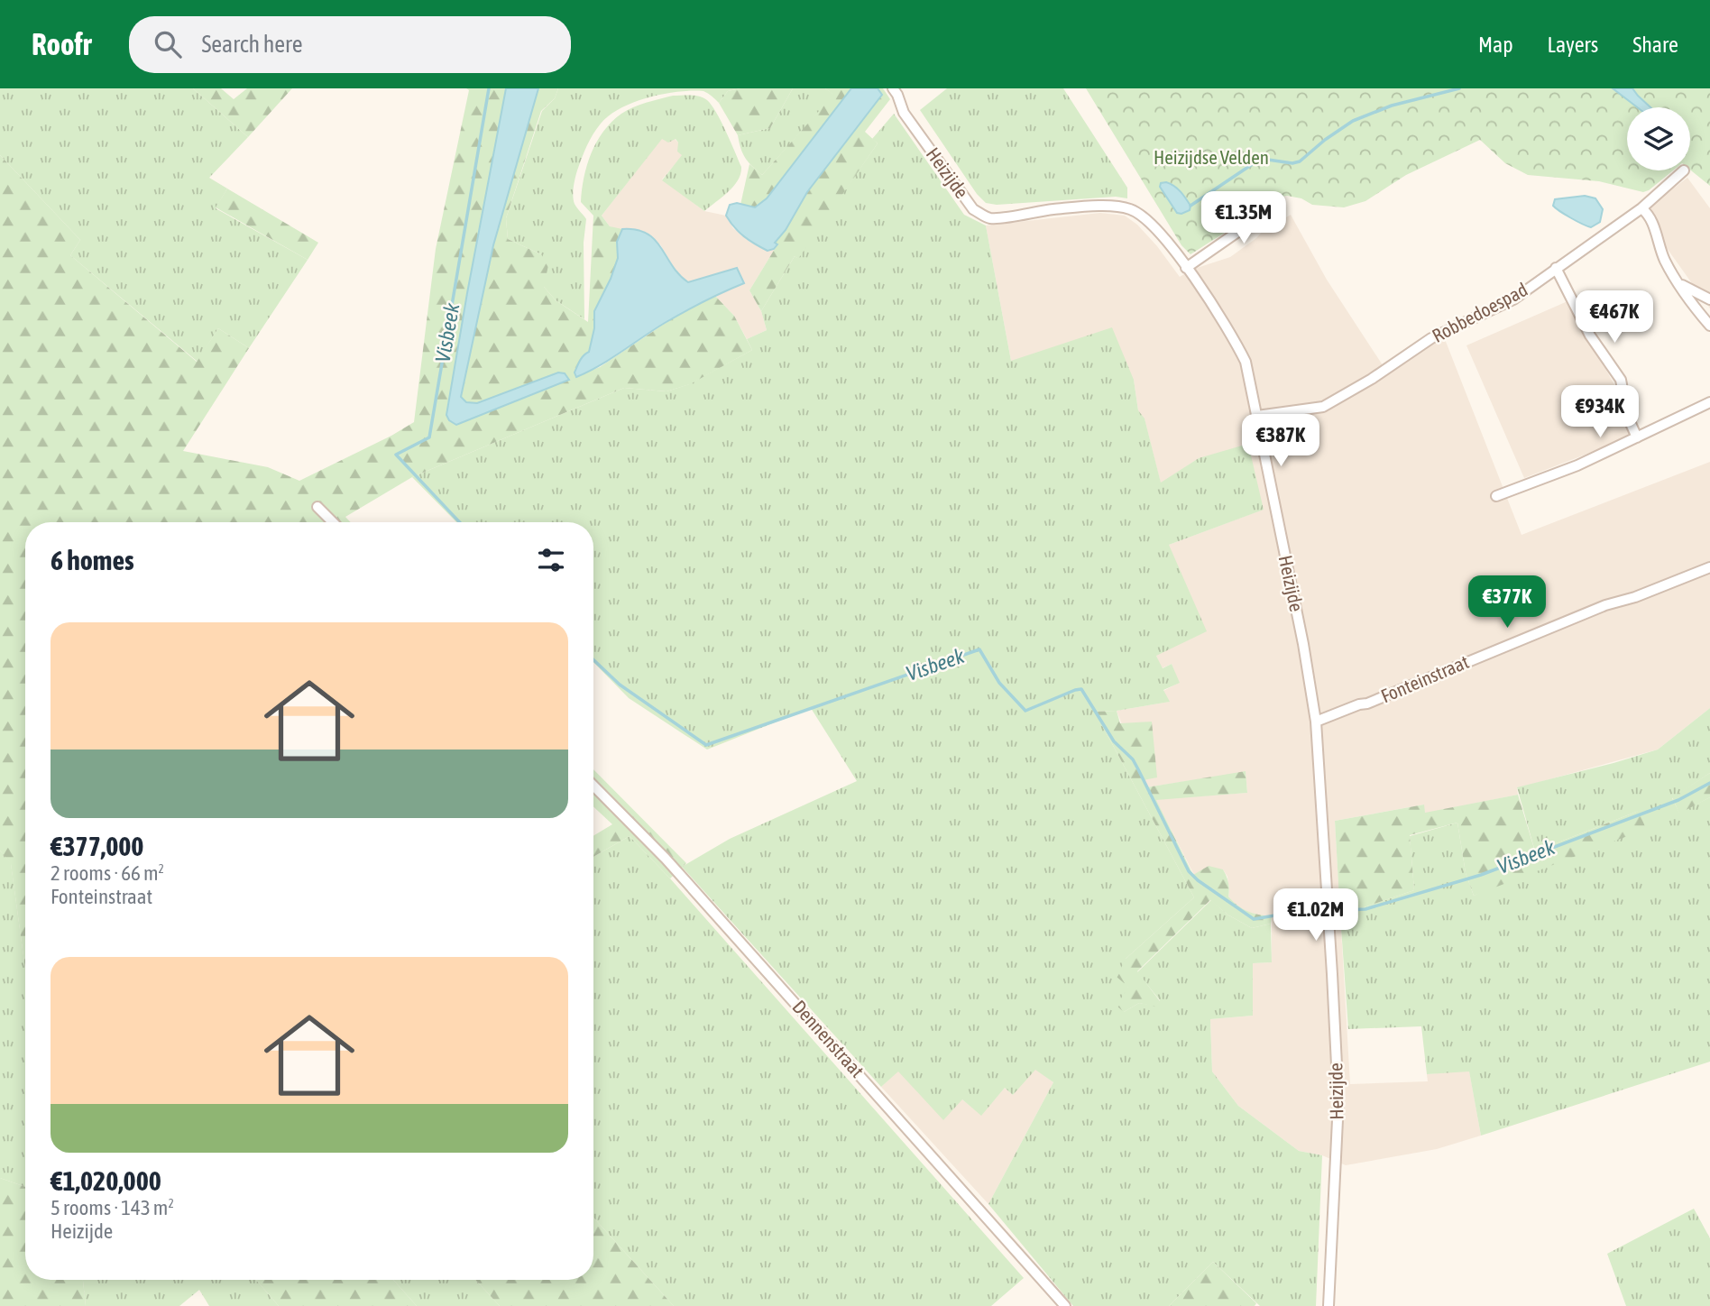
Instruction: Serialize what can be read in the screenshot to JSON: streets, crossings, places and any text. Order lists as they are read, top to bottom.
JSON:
{
  "streets": {
    "street": [
      "Heizijde",
      "Robbedoespad",
      "Fonteinstraat",
      "Dennenstraat"
    ]
  },
  "crossings": [
    ["Heizijde", "Robbedoespad"],
    ["Heizijde", "Fonteinstraat"]
  ],
  "water": ["Visbeek"],
  "parks": ["Heizijdse Velden"],
  "page": {
    "header": "Roofr",
    "search": "Search here",
    "nav": ["Map", "Layers", "Share"],
    "price": [
      "€1.35M",
      "€467K",
      "€934K",
      "€387K",
      "€377K",
      "€1.02M"
    ],
    "heading": "6 homes",
    "list": [
      {
        "name": "€377,000",
        "note": "2 rooms · 66 m² · Fonteinstraat"
      },
      {
        "name": "€1,020,000",
        "note": "5 rooms · 143 m² · Heizijde"
      }
    ]
  }
}
